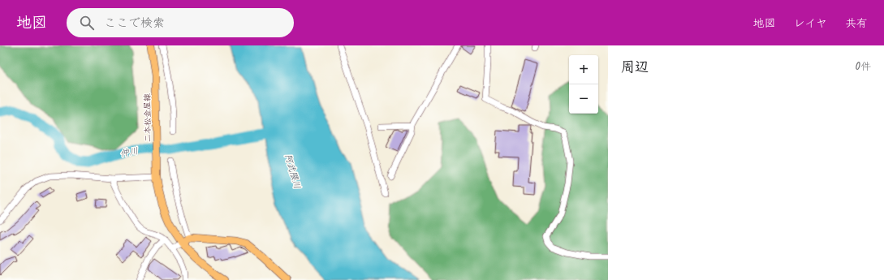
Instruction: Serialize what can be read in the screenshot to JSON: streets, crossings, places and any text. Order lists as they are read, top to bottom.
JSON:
{
  "streets": {
    "main road": ["二本松金屋線"]
  },
  "water": ["仲川", "阿武隈川"],
  "page": {
    "header": "地図",
    "search": "ここで検索",
    "nav": ["地図", "レイヤ", "共有"],
    "heading": ["周辺", "0件"],
    "map_buttons": ["+", "−"]
  }
}
